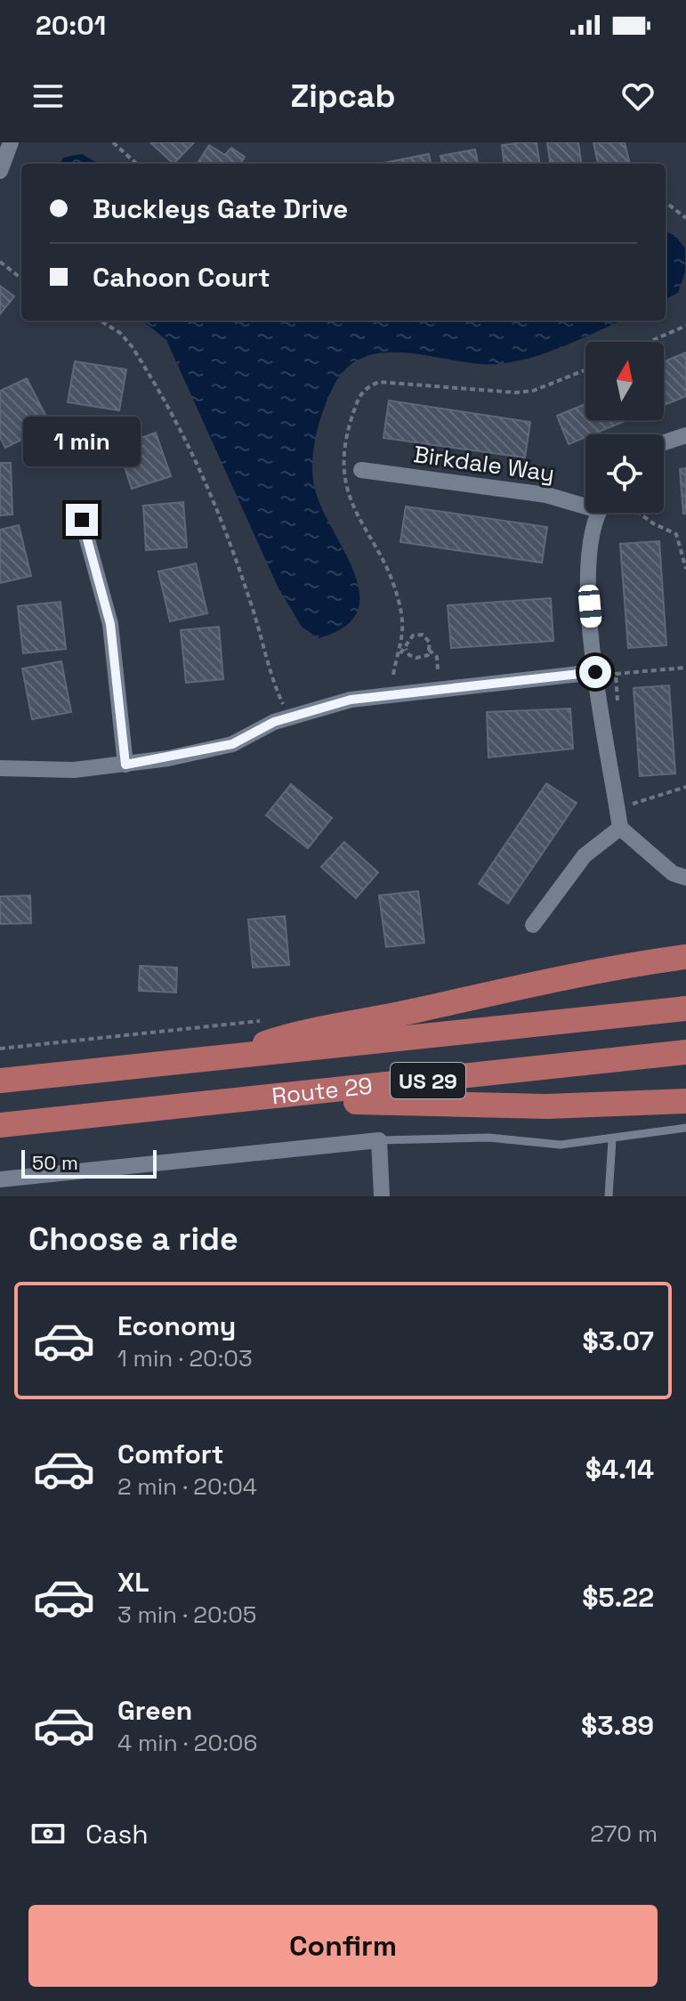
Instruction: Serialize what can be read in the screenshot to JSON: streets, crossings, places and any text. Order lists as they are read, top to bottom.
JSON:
{
  "streets": {
    "main road": ["US 29", "Route 29"],
    "street": ["Birkdale Way"]
  },
  "scale_bar": "50 m",
  "north": "top",
  "page": {
    "status": "20:01",
    "header": "Zipcab",
    "banner": ["Buckleys Gate Drive", "Cahoon Court"],
    "bubble": "1 min",
    "scale": "50 m",
    "heading": "Choose a ride",
    "list": [
      {
        "name": "Economy",
        "note": "1 min · 20:03",
        "value": "$3.07"
      },
      {
        "name": "Comfort",
        "note": "2 min · 20:04",
        "value": "$4.14"
      },
      {
        "name": "XL",
        "note": "3 min · 20:05",
        "value": "$5.22"
      },
      {
        "name": "Green",
        "note": "4 min · 20:06",
        "value": "$3.89"
      }
    ],
    "pay": ["Cash", "270 m"],
    "buttons": "Confirm"
  }
}
